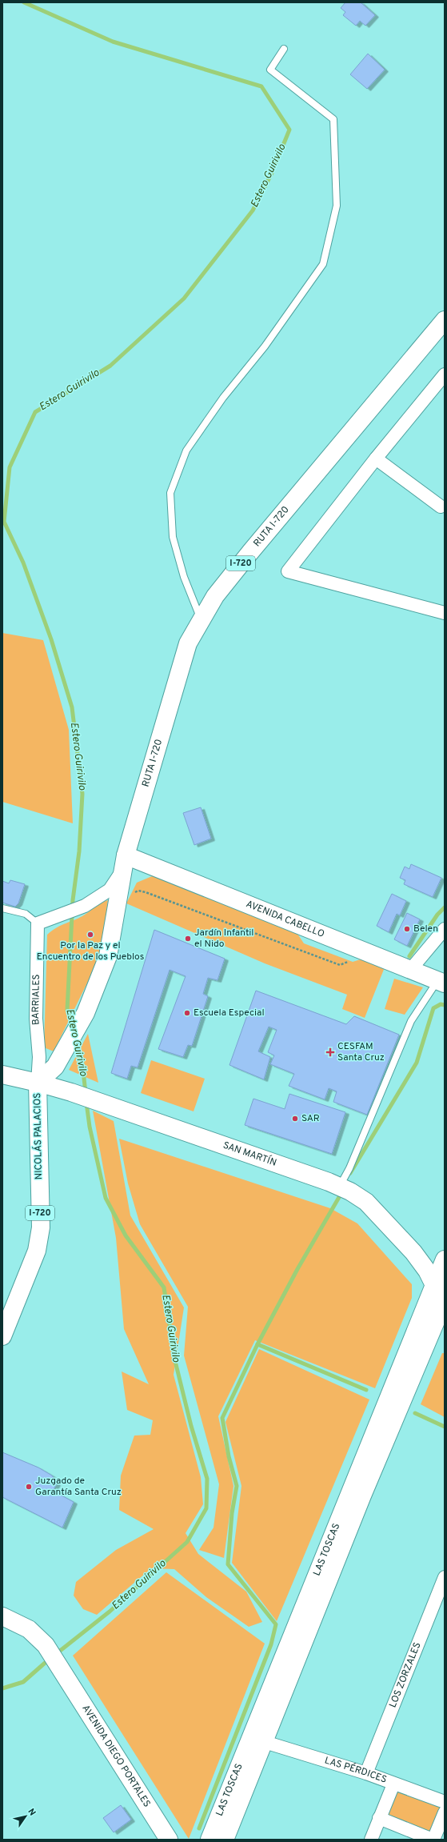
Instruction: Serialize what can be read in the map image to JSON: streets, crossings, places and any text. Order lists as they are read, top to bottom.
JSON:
{
  "streets": {
    "street": [
      "RUTA I-720",
      "I-720",
      "AVENIDA CABELLO",
      "BARRIALES",
      "NICOLÁS PALACIOS",
      "SAN MARTÍN",
      "LAS TOSCAS",
      "LOS ZORZALES",
      "AVENIDA DIEGO PORTALES",
      "LAS PÉRDICES"
    ]
  },
  "crossings": [
    ["RUTA I-720", "AVENIDA CABELLO"],
    ["RUTA I-720", "NICOLÁS PALACIOS"],
    ["AVENIDA CABELLO", "NICOLÁS PALACIOS"],
    ["BARRIALES", "NICOLÁS PALACIOS"],
    ["BARRIALES", "SAN MARTÍN"],
    ["NICOLÁS PALACIOS", "SAN MARTÍN"],
    ["SAN MARTÍN", "LAS TOSCAS"],
    ["LAS TOSCAS", "LAS PÉRDICES"],
    ["LOS ZORZALES", "LAS PÉRDICES"]
  ],
  "water": ["Estero Guirivilo"],
  "places": {
    "other": [
      "Belen",
      "Por la Paz y el Encuentro de los Pueblos",
      "Jardín Infantil el Nido",
      "Escuela Especial",
      "SAR",
      "Juzgado de Garantía Santa Cruz"
    ],
    "health": ["CESFAM Santa Cruz"]
  },
  "north": "top right"
}
